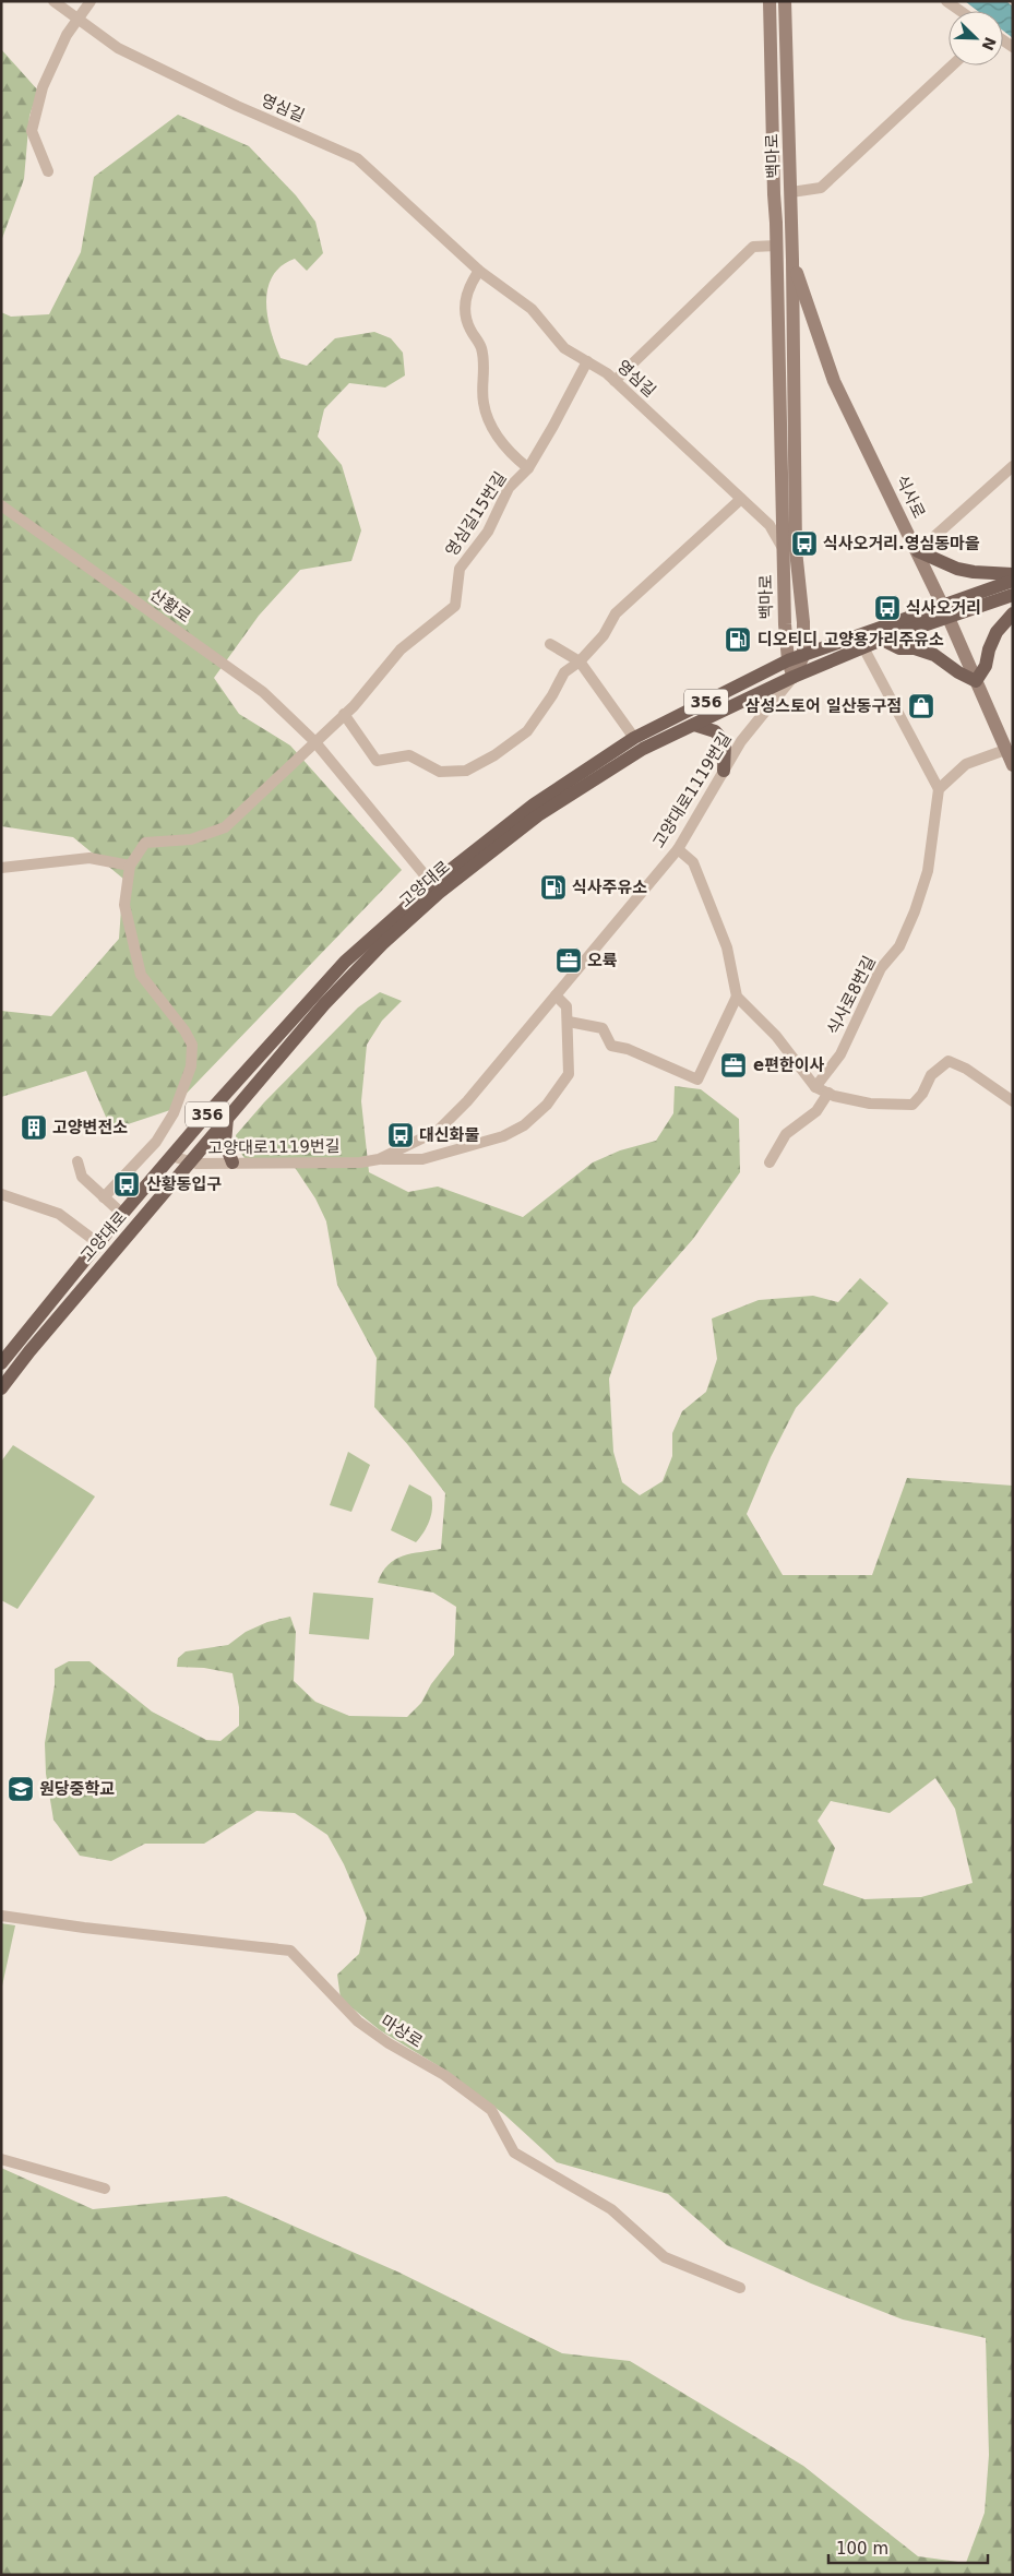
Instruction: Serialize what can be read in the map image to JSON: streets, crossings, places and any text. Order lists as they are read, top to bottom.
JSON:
{
  "streets": {
    "main road": [
      "백마로",
      "식사로",
      "356",
      "고양대로"
    ],
    "street": [
      "영심길",
      "영심길15번길",
      "산황로",
      "고양대로1119번길",
      "식사로8번길",
      "마상로"
    ]
  },
  "crossings": [
    ["영심길", "백마로"],
    ["영심길", "영심길15번길"],
    ["백마로", "식사로"],
    ["백마로", "고양대로1119번길"],
    ["백마로", "고양대로"],
    ["식사로", "고양대로"],
    ["영심길15번길", "산황로"],
    ["산황로", "고양대로"],
    ["고양대로1119번길", "고양대로"]
  ],
  "places": {
    "bus stop": [
      "식사오거리.영심동마을",
      "식사오거리",
      "대신화물",
      "산황동입구"
    ],
    "fuel station": ["디오티디 고양용가리주유소", "식사주유소"],
    "shop": ["삼성스토어 일산동구점"],
    "office": ["오륙", "e편한이사"],
    "building": ["고양변전소"],
    "school or university": ["원당중학교"]
  },
  "scale_bar": "100 m",
  "north": "bottom right"
}
